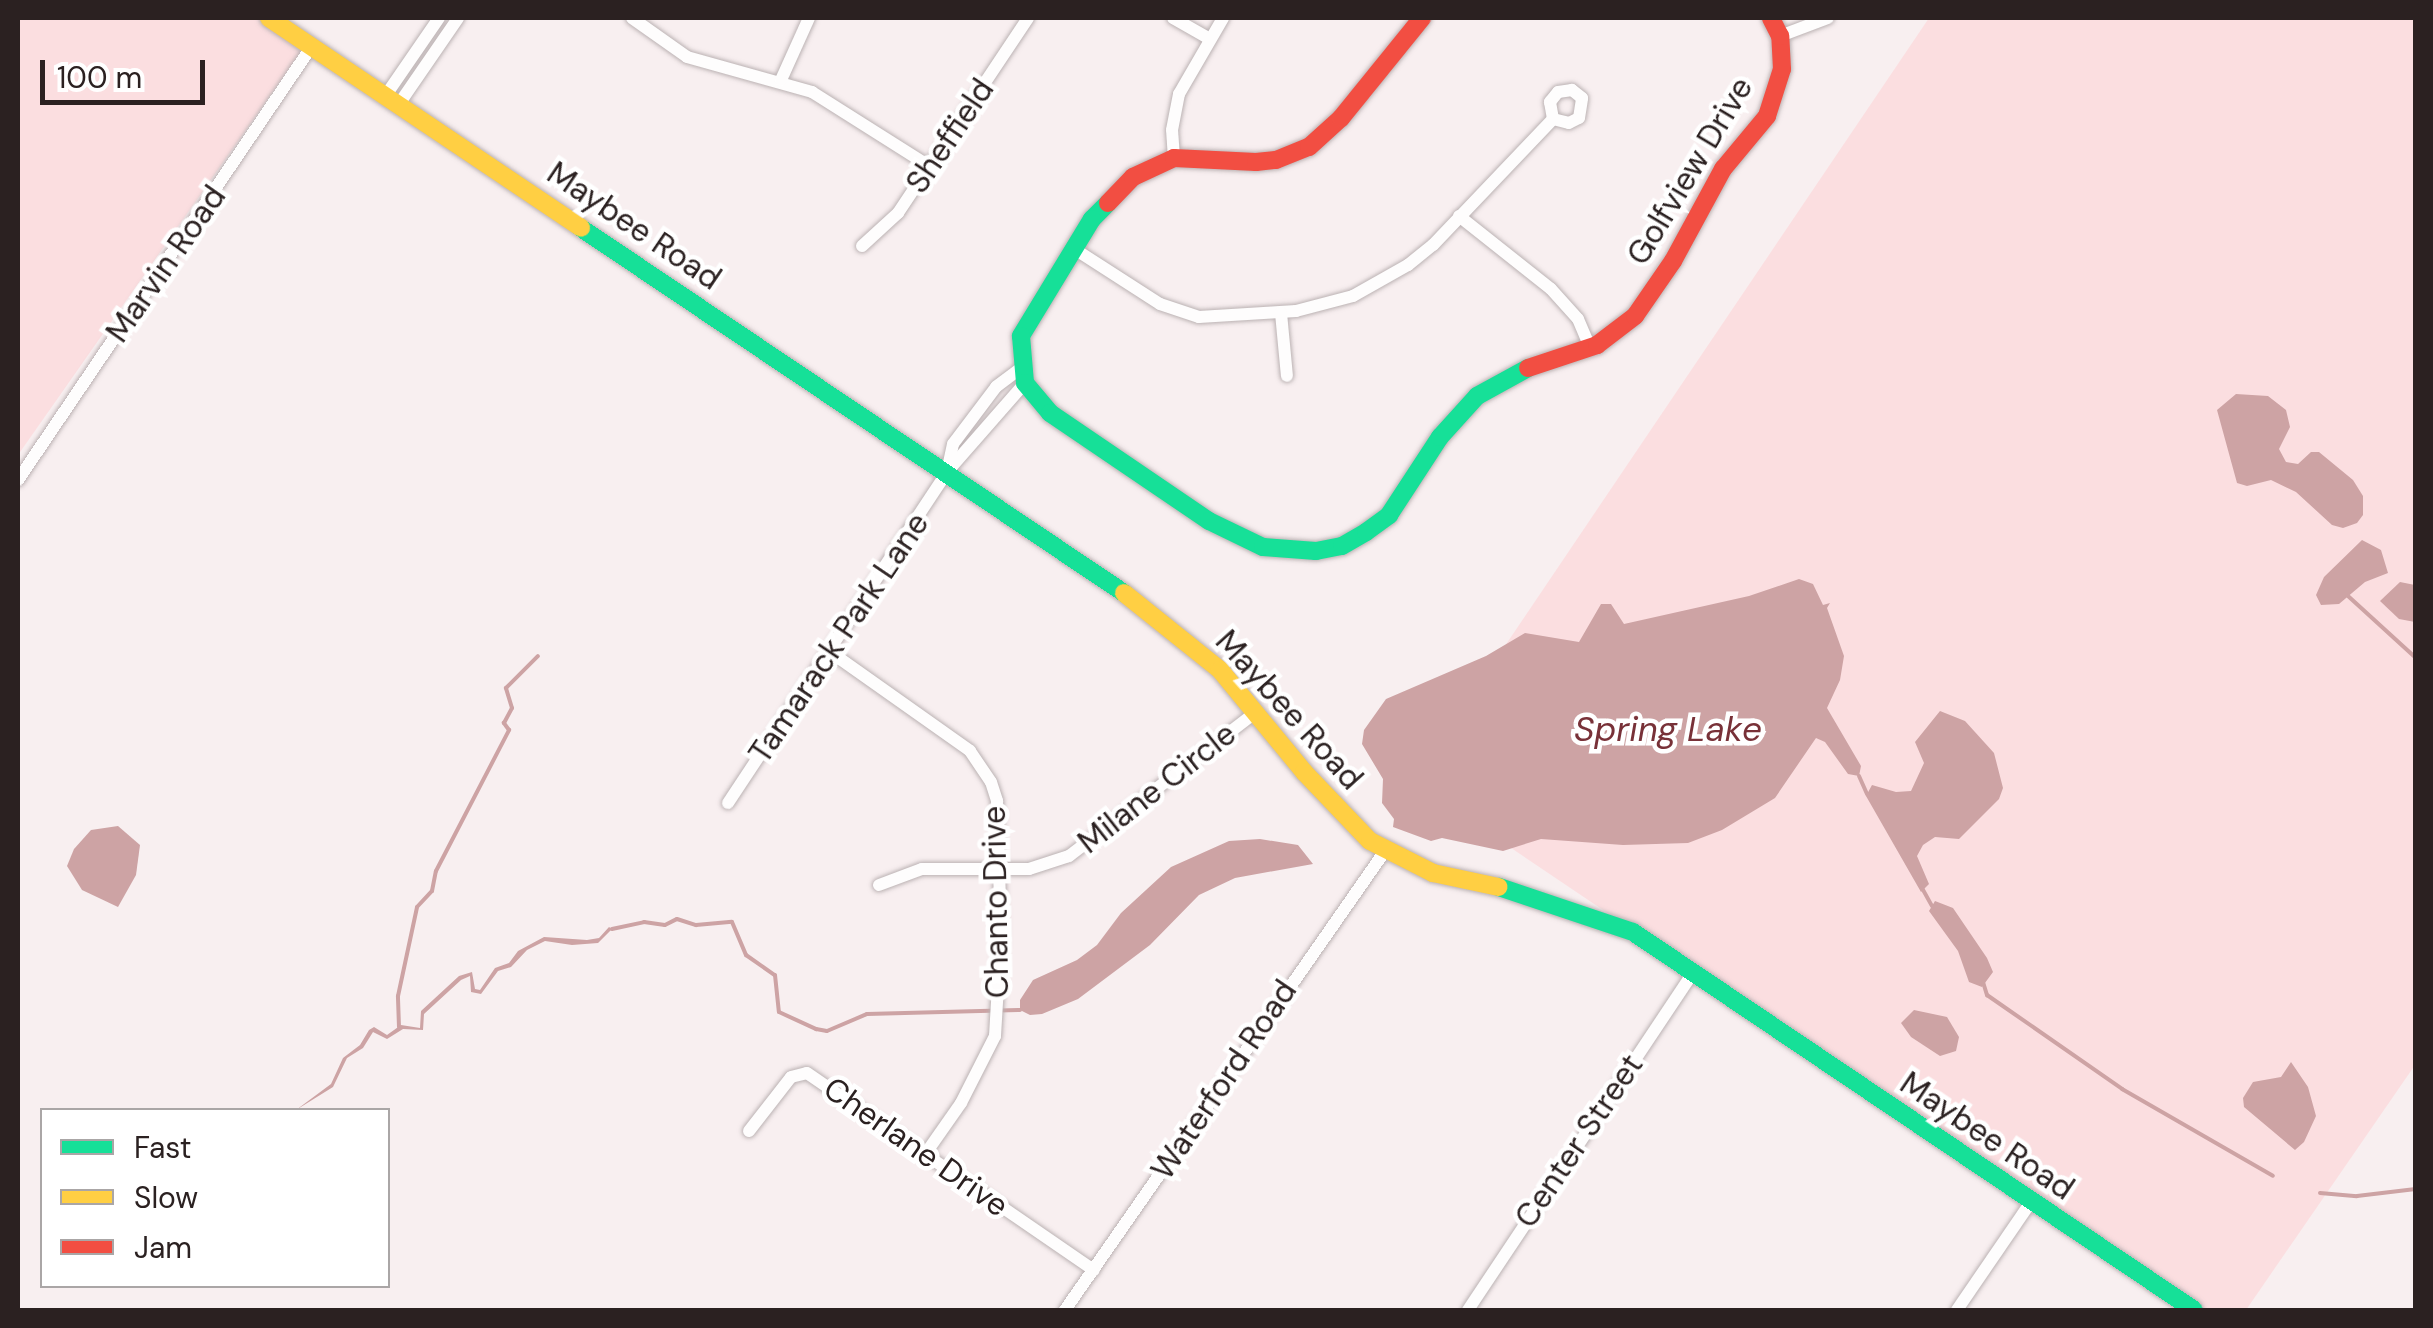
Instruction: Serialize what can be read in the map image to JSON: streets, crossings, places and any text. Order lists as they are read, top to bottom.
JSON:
{
  "streets": {
    "main road": ["Golfview Drive", "Maybee Road"],
    "street": [
      "Sheffield",
      "Marvin Road",
      "Tamarack Park Lane",
      "Milane Circle",
      "Chanto Drive",
      "Waterford Road",
      "Center Street",
      "Cherlane Drive"
    ]
  },
  "crossings": [
    ["Maybee Road", "Marvin Road"],
    ["Maybee Road", "Tamarack Park Lane"],
    ["Maybee Road", "Milane Circle"],
    ["Maybee Road", "Waterford Road"],
    ["Maybee Road", "Center Street"],
    ["Tamarack Park Lane", "Chanto Drive"],
    ["Milane Circle", "Chanto Drive"],
    ["Chanto Drive", "Cherlane Drive"],
    ["Waterford Road", "Cherlane Drive"]
  ],
  "water": ["Spring Lake"],
  "legend": ["Fast", "Slow", "Jam"],
  "scale_bar": "100 m"
}
